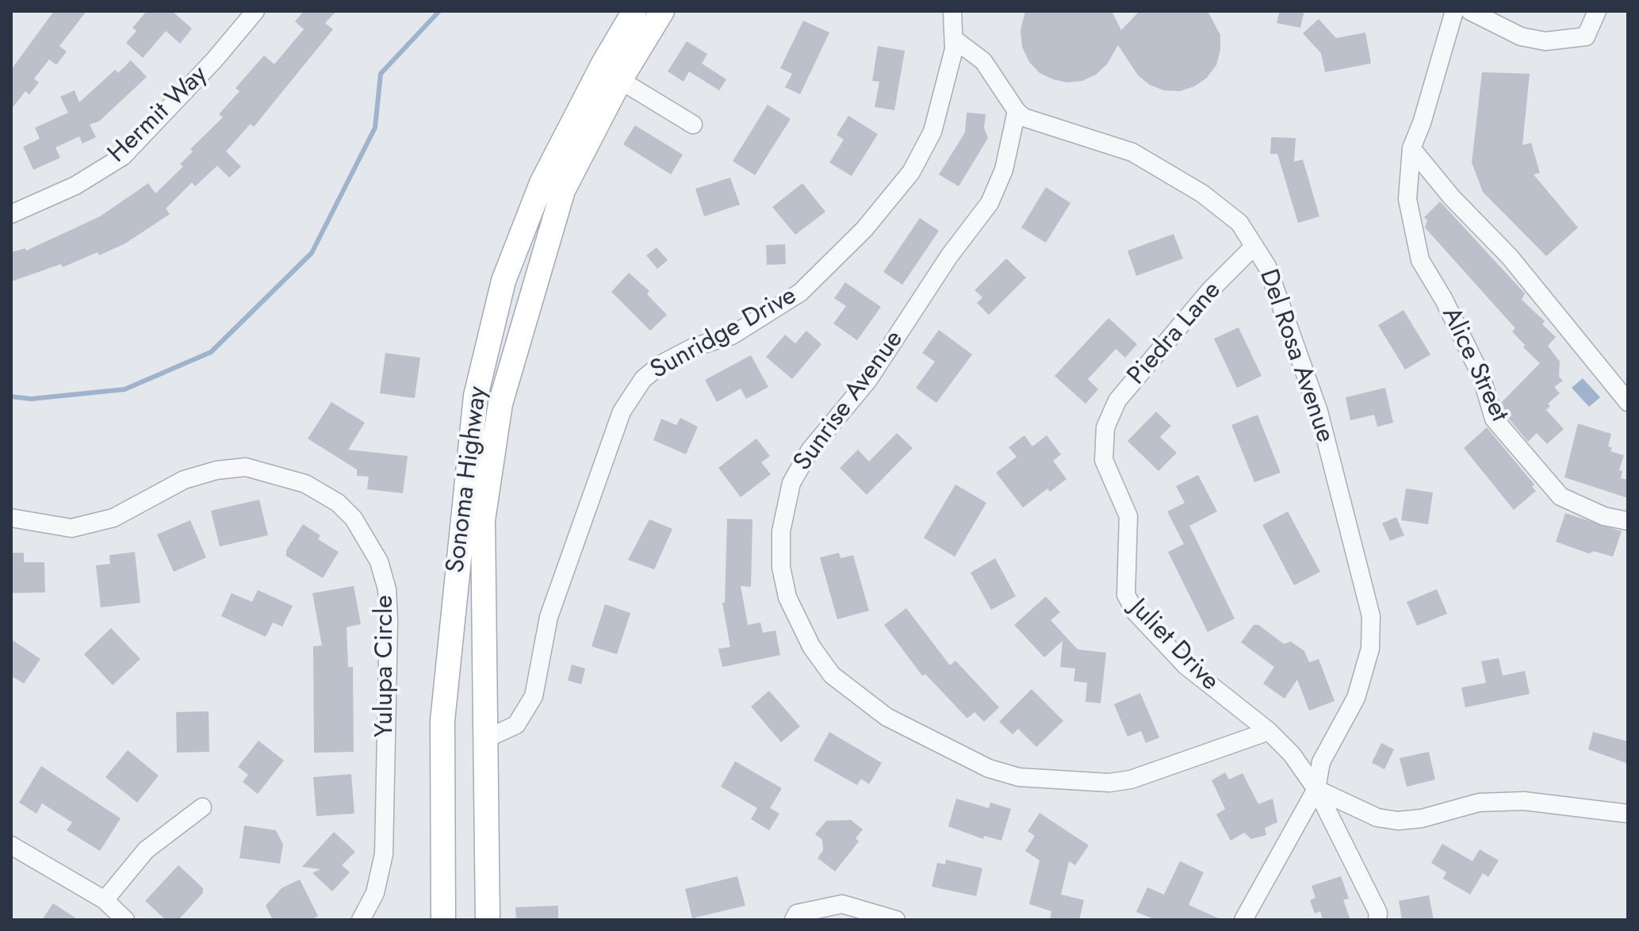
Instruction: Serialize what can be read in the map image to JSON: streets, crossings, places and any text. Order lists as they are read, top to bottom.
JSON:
{
  "streets": {
    "main road": ["Sonoma Highway"],
    "street": [
      "Hermit Way",
      "Sunridge Drive",
      "Piedra Lane",
      "Del Rosa Avenue",
      "Alice Street",
      "Sunrise Avenue",
      "Juliet Drive",
      "Yulupa Circle"
    ]
  },
  "crossings": [
    ["Sunridge Drive", "Sonoma Highway"],
    ["Piedra Lane", "Del Rosa Avenue"],
    ["Piedra Lane", "Juliet Drive"],
    ["Del Rosa Avenue", "Sunrise Avenue"],
    ["Sunrise Avenue", "Juliet Drive"]
  ]
}
